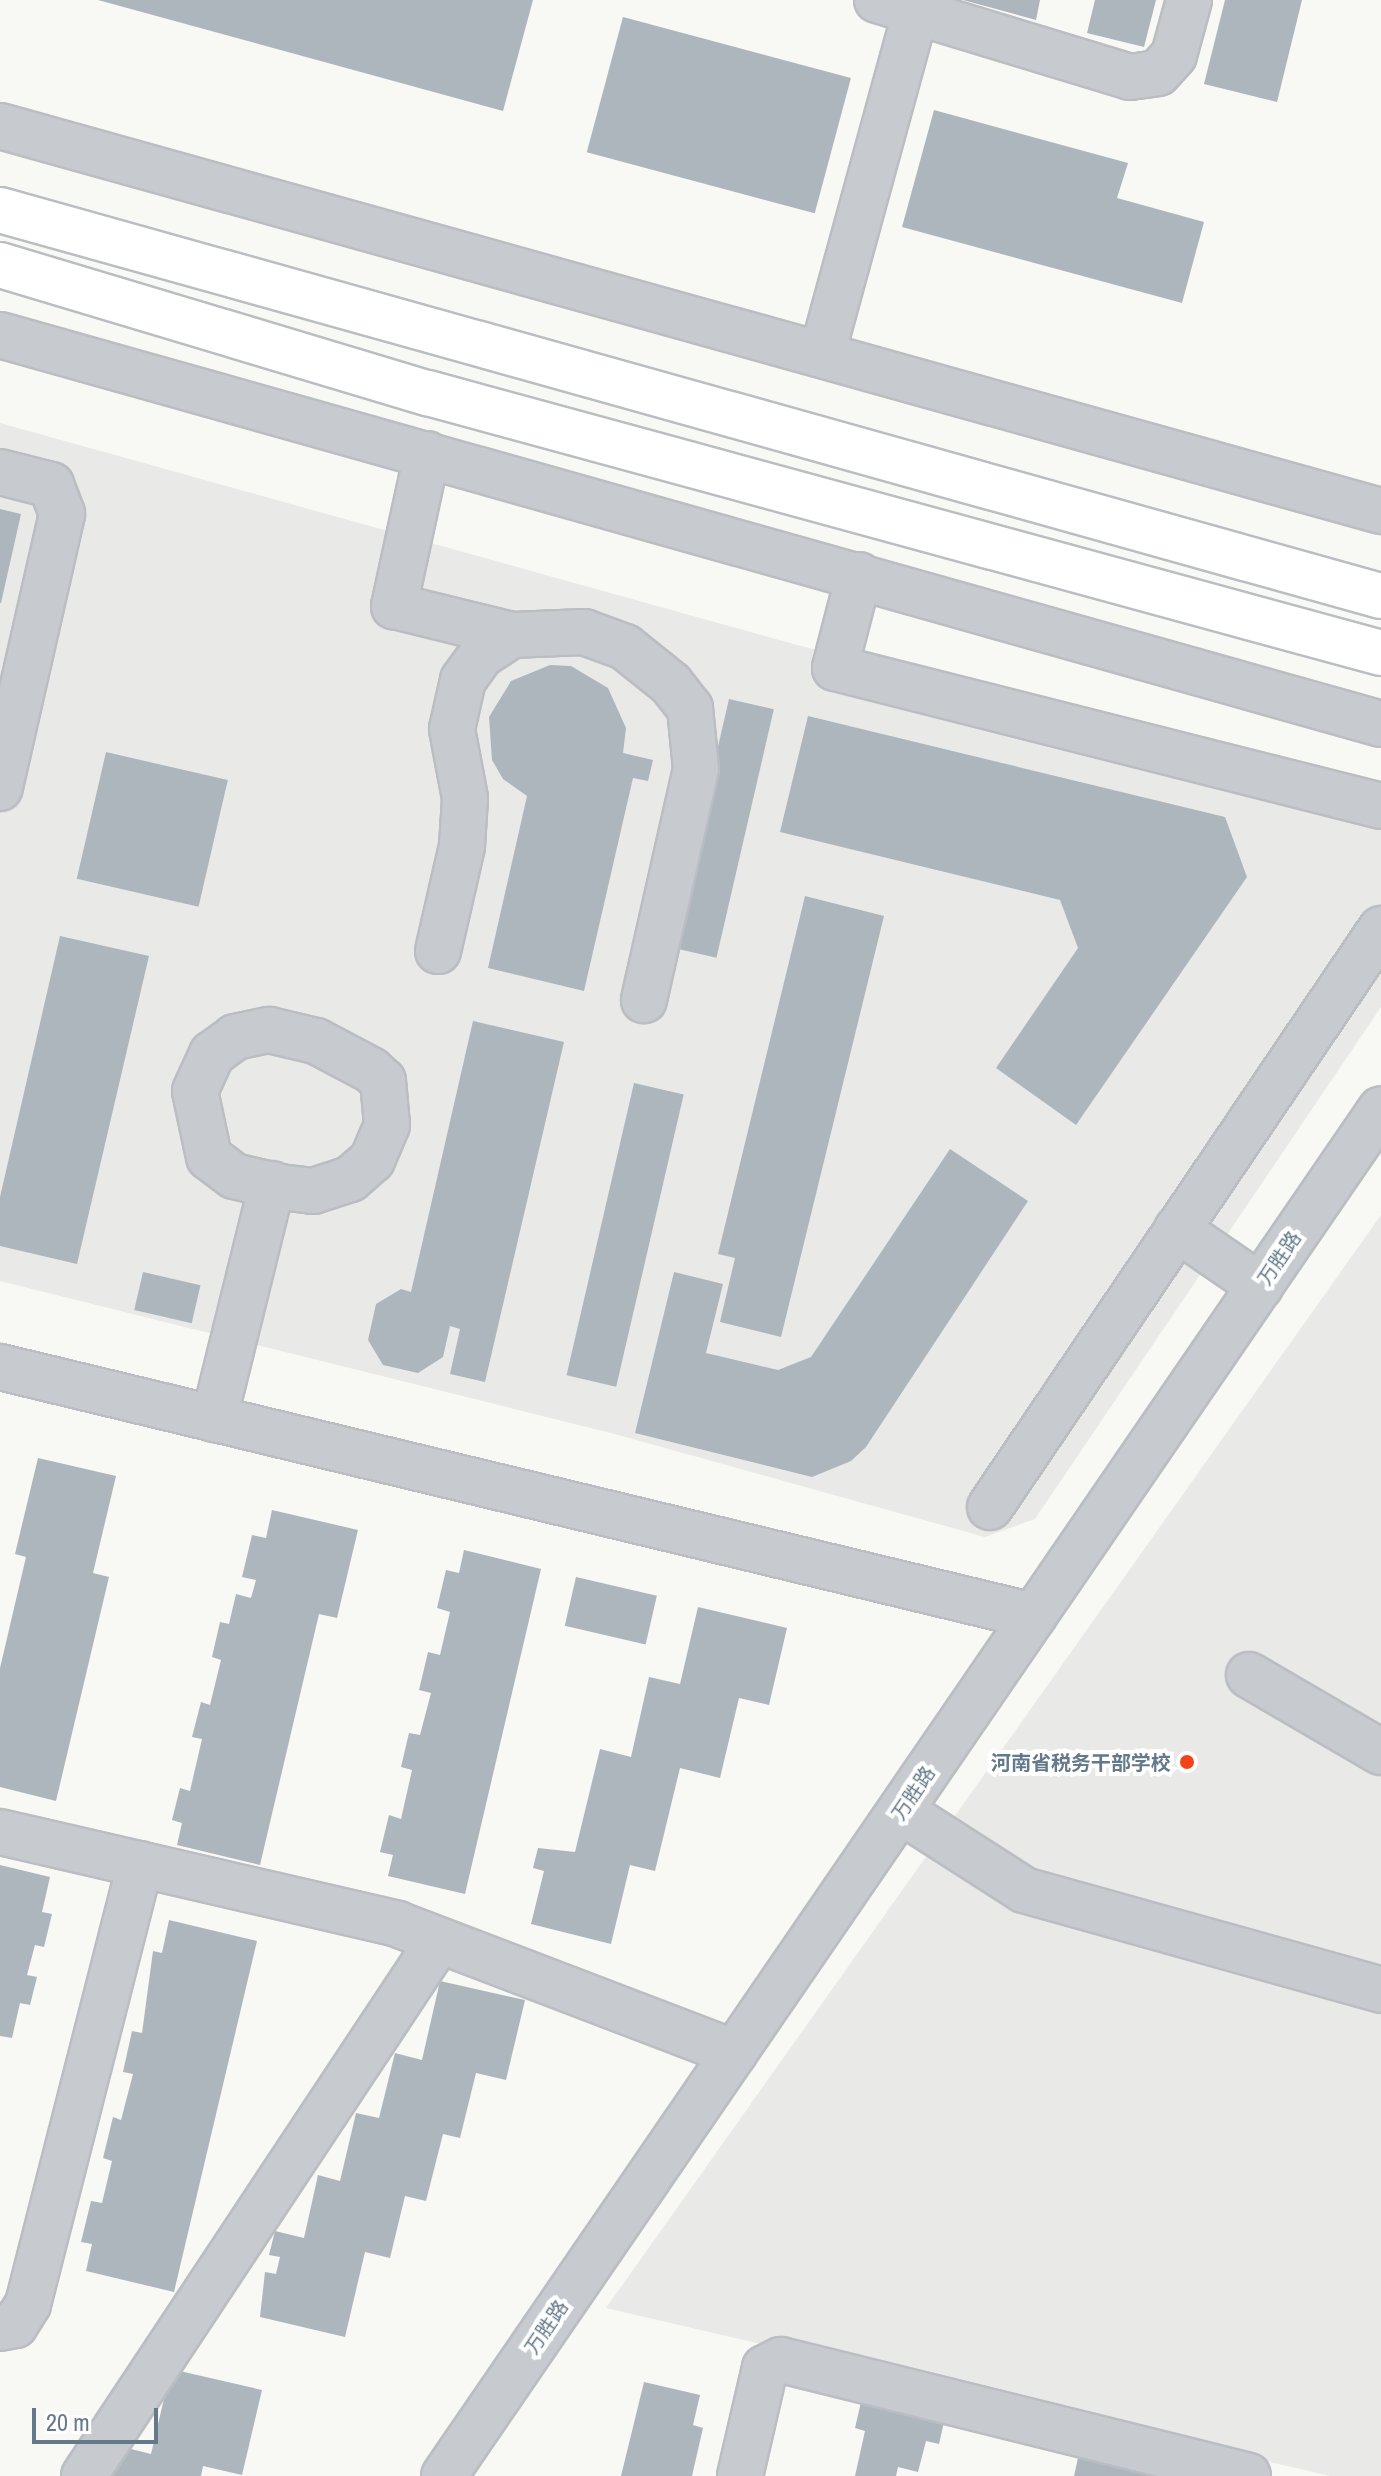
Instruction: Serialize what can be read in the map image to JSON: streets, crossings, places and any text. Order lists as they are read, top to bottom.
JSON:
{
  "streets": {
    "street": ["万胜路"]
  },
  "places": ["河南省税务干部学校"],
  "scale_bar": "20 m"
}
